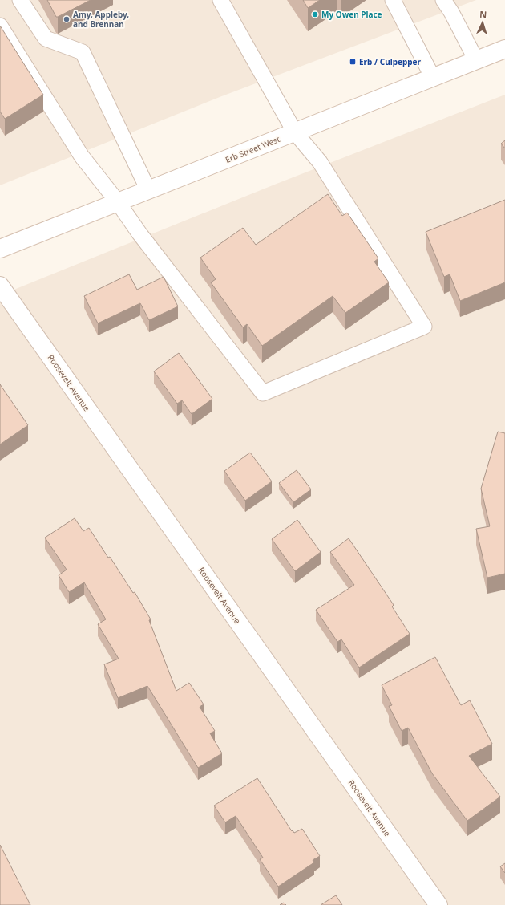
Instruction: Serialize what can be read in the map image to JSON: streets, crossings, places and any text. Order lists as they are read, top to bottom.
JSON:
{
  "streets": {
    "street": ["Erb Street West", "Roosevelt Avenue"]
  },
  "places": {
    "other": ["My Owen Place", "Amy, Appleby, and Brennan"],
    "transit": ["Erb / Culpepper"]
  },
  "north": "top"
}
